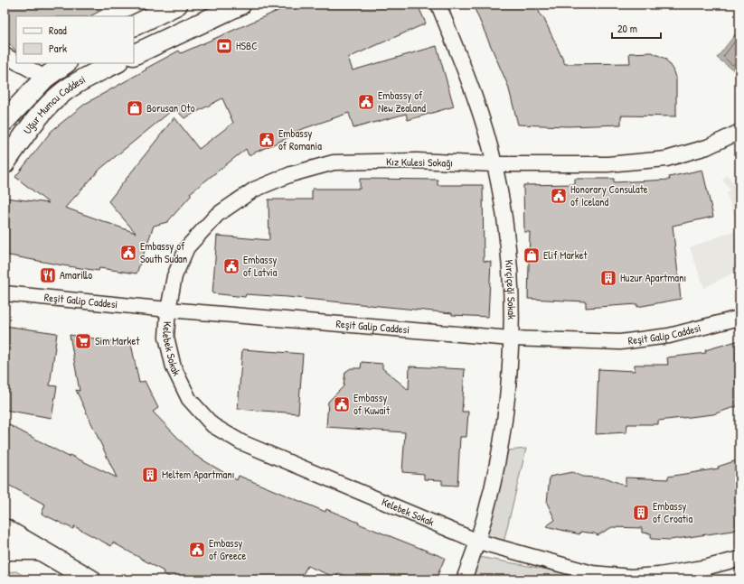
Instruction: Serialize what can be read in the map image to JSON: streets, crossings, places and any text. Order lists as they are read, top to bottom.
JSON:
{
  "streets": {
    "main road": ["Uğur Mumcu Caddesi"],
    "street": [
      "Kız Kulesi Sokağı",
      "Kırçiçeği Sokak",
      "Reşit Galip Caddesi",
      "Kelebek Sokak"
    ]
  },
  "crossings": [
    ["Kız Kulesi Sokağı", "Kırçiçeği Sokak"],
    ["Kız Kulesi Sokağı", "Reşit Galip Caddesi"],
    ["Kız Kulesi Sokağı", "Kelebek Sokak"],
    ["Kırçiçeği Sokak", "Reşit Galip Caddesi"],
    ["Kırçiçeği Sokak", "Kelebek Sokak"],
    ["Reşit Galip Caddesi", "Kelebek Sokak"]
  ],
  "places": {
    "bank": ["HSBC"],
    "public building": [
      "Embassy of New Zealand",
      "Embassy of Romania",
      "Honorary Consulate of Iceland",
      "Embassy of South Sudan",
      "Embassy of Latvia",
      "Embassy of Kuwait",
      "Embassy of Greece"
    ],
    "shop": ["Borusan Oto", "Elif Market"],
    "restaurant": ["Amarillo"],
    "building": ["Huzur Apartmanı", "Meltem Apartmanı", "Embassy of Croatia"],
    "supermarket": ["Sim Market"]
  },
  "legend": ["Road", "Park"],
  "scale_bar": "20 m"
}
